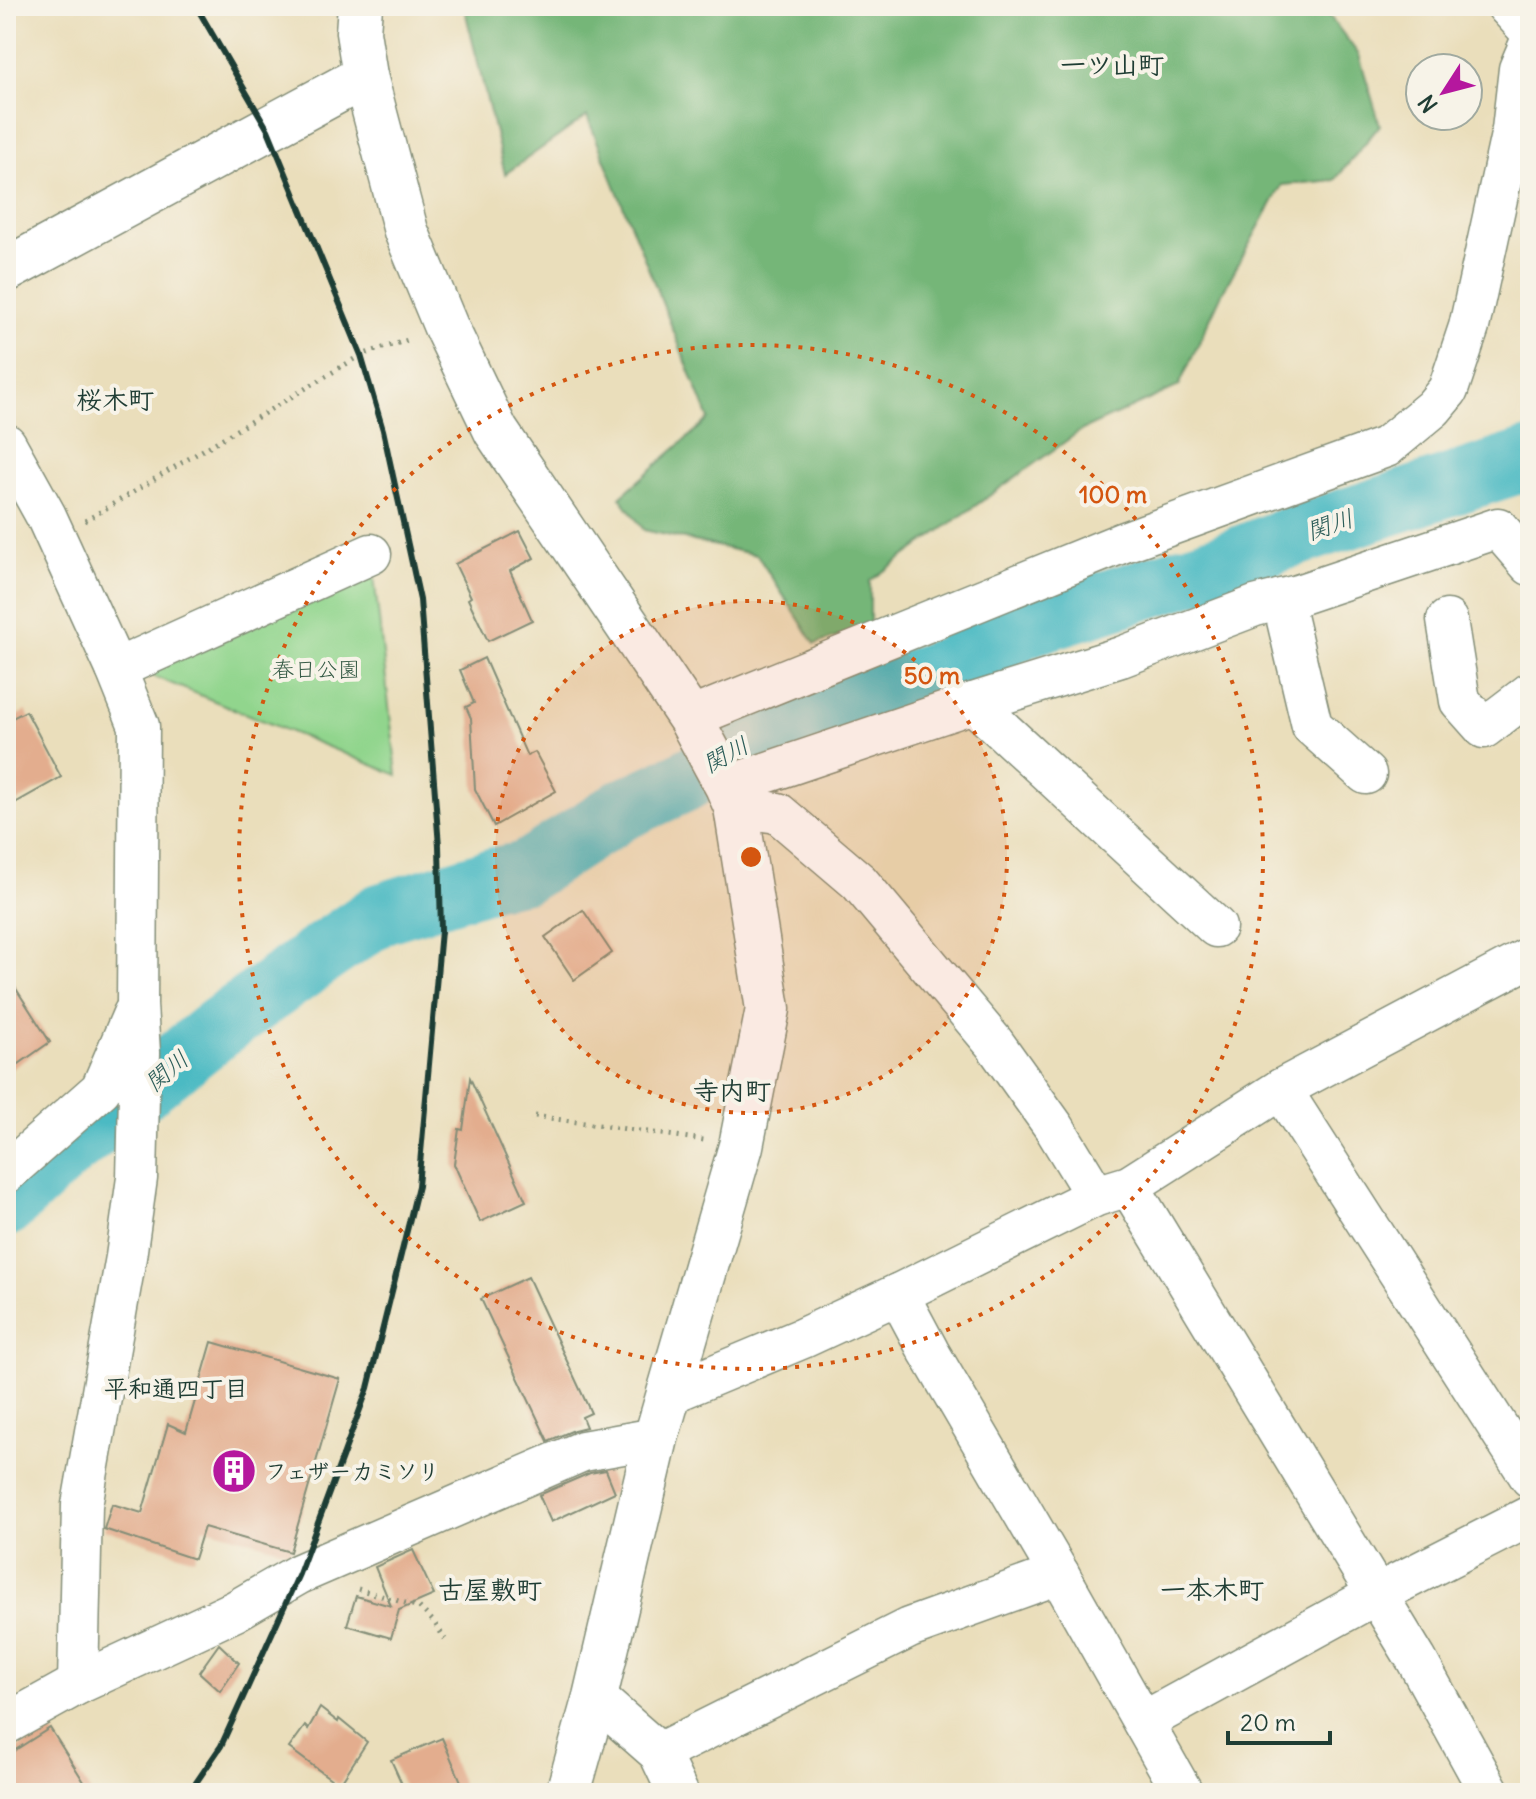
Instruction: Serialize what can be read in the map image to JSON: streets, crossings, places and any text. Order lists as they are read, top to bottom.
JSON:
{
  "districts": [
    "一ツ山町",
    "桜木町",
    "寺内町",
    "平和通四丁目",
    "古屋敷町",
    "一本木町"
  ],
  "water": ["関川"],
  "parks": ["春日公園"],
  "places": {
    "building": ["フェザーカミソリ"]
  },
  "scale_bar": "20 m",
  "north": "bottom left",
  "rings": ["100 m", "50 m"]
}
